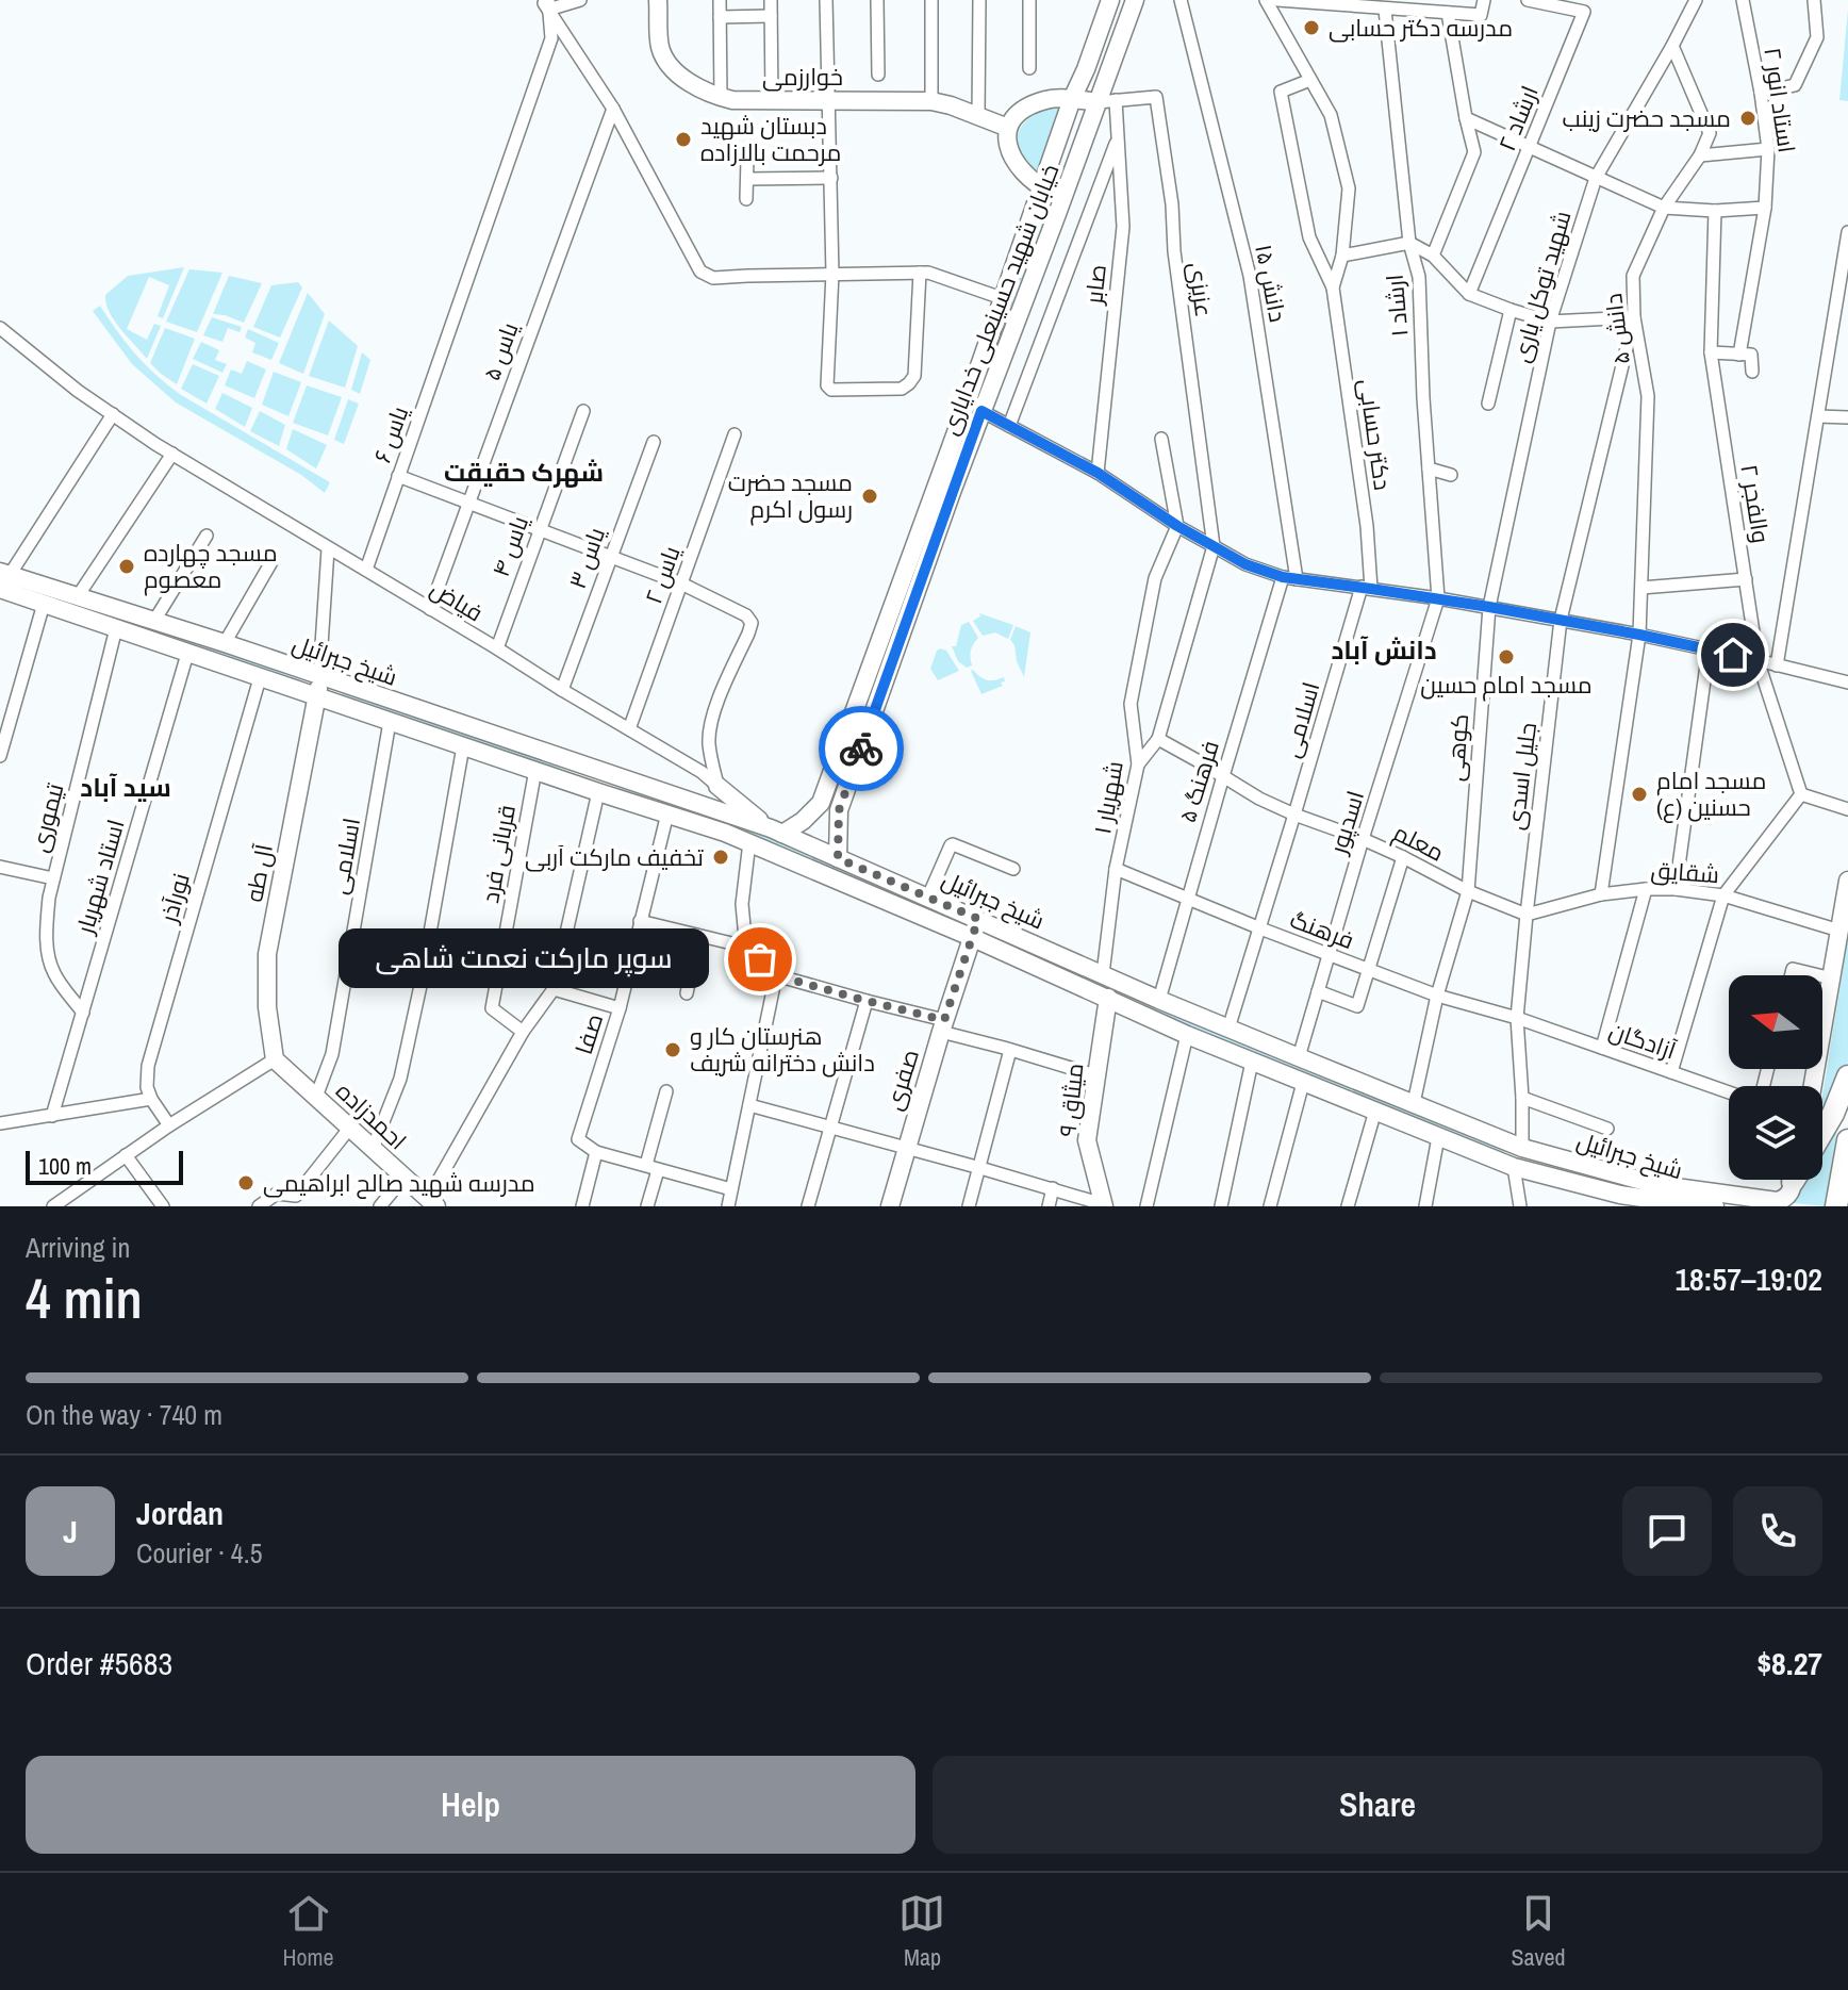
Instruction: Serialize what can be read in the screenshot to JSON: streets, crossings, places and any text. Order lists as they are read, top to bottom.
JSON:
{
  "streets": {
    "street": [
      "خوارزمی",
      "استاد انور ۲",
      "ارشاد ۲",
      "دانش ۱۵",
      "صابر",
      "شهید توکل یاری",
      "عزیزی",
      "خیابان شهید حسینعلی خدایاری",
      "ارشاد ۱",
      "دانش ۵",
      "یاس ۵",
      "یاس ۶",
      "دکتر حسابی",
      "والفجر ۲",
      "یاس ۴",
      "یاس ۳",
      "یاس ۲",
      "فیاض",
      "شیخ جبرائیل",
      "اسلامی",
      "کوهی",
      "جلیل اسدی",
      "فرهنگ ۵",
      "شهریار ۱",
      "تیموری",
      "اسدپور",
      "معلم",
      "قربانی فرد",
      "شقایق",
      "آل طه",
      "استاد شهریار",
      "نورآذر",
      "فرهنگ",
      "صفا",
      "آزادگان",
      "صفری",
      "میثاق ۹",
      "احمدزاده"
    ]
  },
  "crossings": [
    ["دانش ۱۵", "فرهنگ ۵"],
    ["صابر", "عزیزی"],
    ["صابر", "خیابان شهید حسینعلی خدایاری"],
    ["شهید توکل یاری", "کوهی"],
    ["عزیزی", "خیابان شهید حسینعلی خدایاری"],
    ["خیابان شهید حسینعلی خدایاری", "شیخ جبرائیل"],
    ["ارشاد ۱", "اسدپور"],
    ["دانش ۵", "جلیل اسدی"],
    ["دانش ۵", "شقایق"],
    ["یاس ۵", "فیاض"],
    ["یاس ۶", "فیاض"],
    ["دکتر حسابی", "اسلامی"],
    ["یاس ۴", "فیاض"],
    ["یاس ۳", "فیاض"],
    ["یاس ۲", "فیاض"],
    ["شیخ جبرائیل", "اسلامی"],
    ["شیخ جبرائیل", "کوهی"],
    ["شیخ جبرائیل", "جلیل اسدی"],
    ["شیخ جبرائیل", "فرهنگ ۵"],
    ["شیخ جبرائیل", "شهریار ۱"],
    ["شیخ جبرائیل", "تیموری"],
    ["شیخ جبرائیل", "اسدپور"],
    ["شیخ جبرائیل", "قربانی فرد"],
    ["شیخ جبرائیل", "آل طه"],
    ["شیخ جبرائیل", "استاد شهریار"],
    ["شیخ جبرائیل", "نورآذر"],
    ["شیخ جبرائیل", "صفا"],
    ["شیخ جبرائیل", "صفری"],
    ["شیخ جبرائیل", "میثاق ۹"],
    ["اسلامی", "معلم"],
    ["اسلامی", "فرهنگ"],
    ["اسلامی", "احمدزاده"],
    ["کوهی", "معلم"],
    ["کوهی", "فرهنگ"],
    ["جلیل اسدی", "معلم"],
    ["جلیل اسدی", "شقایق"],
    ["جلیل اسدی", "فرهنگ"],
    ["جلیل اسدی", "آزادگان"],
    ["فرهنگ ۵", "معلم"],
    ["فرهنگ ۵", "فرهنگ"],
    ["شهریار ۱", "فرهنگ"],
    ["تیموری", "استاد شهریار"],
    ["اسدپور", "معلم"],
    ["اسدپور", "فرهنگ"],
    ["معلم", "شقایق"],
    ["آل طه", "احمدزاده"],
    ["فرهنگ", "آزادگان"]
  ],
  "districts": ["شهرک حقیقت", "دانش آباد", "سید آباد"],
  "places": [
    "مدرسه دکتر حسابی",
    "مسجد حضرت زینب",
    "دبستان شهید مرحمت بالازاده",
    "مسجد حضرت رسول اکرم",
    "مسجد چهارده معصوم",
    "مسجد امام حسین",
    "مسجد امام حسنین (ع)",
    "تخفیف مارکت آربی",
    "سوپر مارکت نعمت شاهی",
    "هنرستان کار و دانش دخترانه شریف",
    "مدرسه شهید صالح ابراهیمی"
  ],
  "scale_bar": "100 m",
  "north": "left",
  "page": {
    "bubble": "سوپر مارکت نعمت شاهی",
    "scale": "100 m",
    "heading": ["4 min", "Arriving in", "18:57–19:02"],
    "panel": [
      "Jordan",
      "Courier · 4.5",
      "Order #5683",
      "$8.27"
    ],
    "bar": "On the way · 740 m",
    "round": "J",
    "buttons": ["Help", "Share"],
    "tabs": ["Home", "Map", "Saved"]
  }
}
